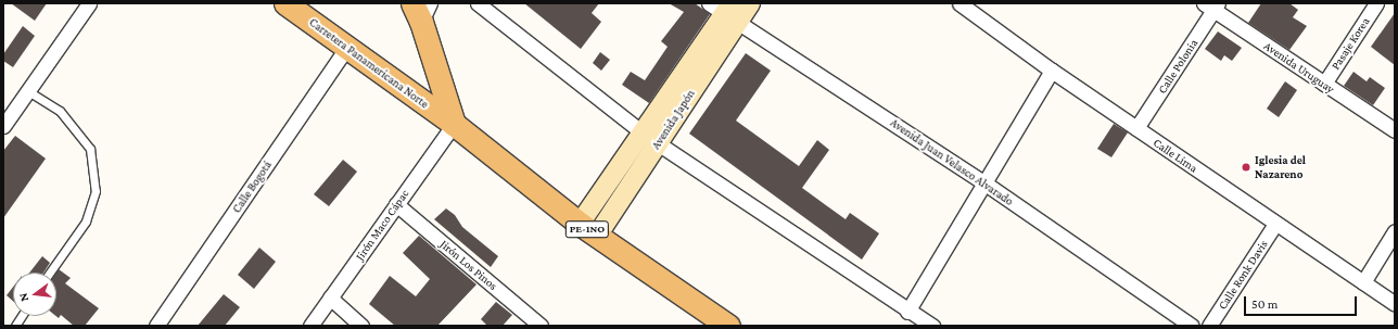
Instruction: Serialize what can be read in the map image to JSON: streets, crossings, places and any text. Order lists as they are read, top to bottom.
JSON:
{
  "streets": {
    "main road": ["Carretera Panamericana Norte", "PE-1NO"],
    "street": [
      "Pasaje Korea",
      "Calle Polonia",
      "Avenida Uruguay",
      "Calle Lima",
      "Avenida Juan Velasco Alvarado",
      "Calle Bogotá",
      "Jirón Maco Cápac",
      "Jirón Los Pinos",
      "Calle Ronk Davis"
    ]
  },
  "crossings": [
    ["Pasaje Korea", "Avenida Uruguay"],
    ["Carretera Panamericana Norte", "Calle Bogotá"],
    ["Carretera Panamericana Norte", "Jirón Maco Cápac"],
    ["Calle Polonia", "Avenida Uruguay"],
    ["Calle Polonia", "Calle Lima"],
    ["Calle Lima", "Calle Ronk Davis"],
    ["Jirón Maco Cápac", "Jirón Los Pinos"]
  ],
  "places": ["Iglesia del Nazareno"],
  "scale_bar": "50 m",
  "north": "left"
}
